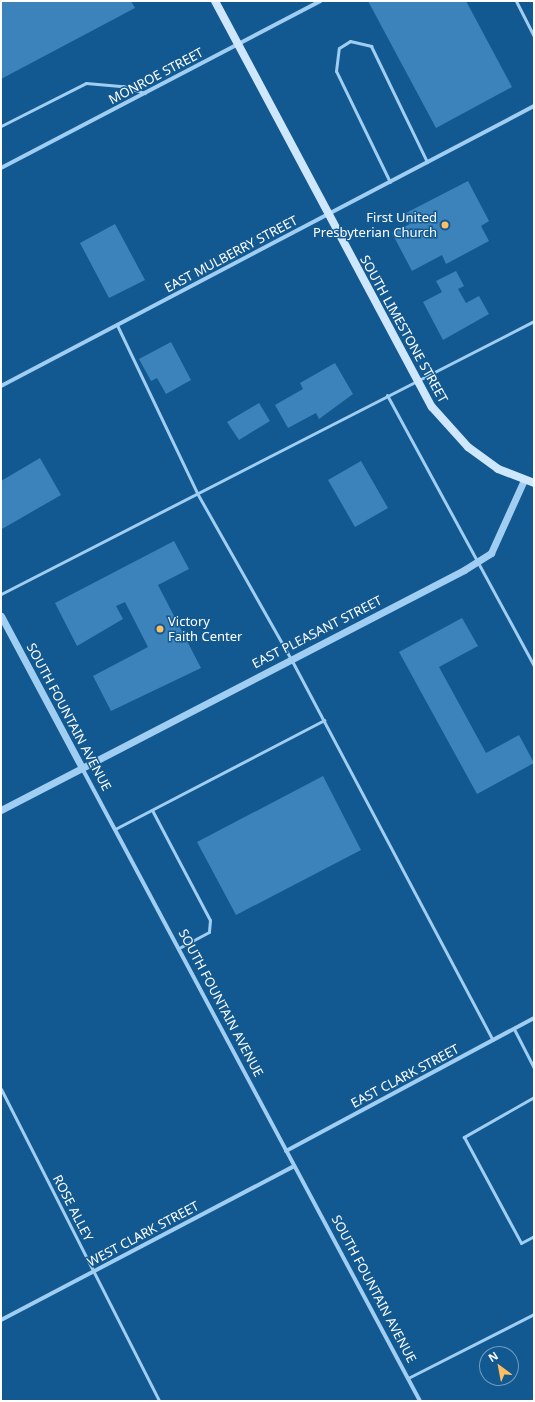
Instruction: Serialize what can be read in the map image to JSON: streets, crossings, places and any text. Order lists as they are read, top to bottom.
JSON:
{
  "streets": {
    "main road": ["SOUTH LIMESTONE STREET"],
    "street": [
      "MONROE STREET",
      "EAST MULBERRY STREET",
      "EAST PLEASANT STREET",
      "SOUTH FOUNTAIN AVENUE",
      "EAST CLARK STREET",
      "WEST CLARK STREET"
    ],
    "lane": ["ROSE ALLEY"]
  },
  "crossings": [
    ["MONROE STREET", "SOUTH LIMESTONE STREET"],
    ["EAST MULBERRY STREET", "SOUTH LIMESTONE STREET"],
    ["SOUTH LIMESTONE STREET", "EAST PLEASANT STREET"],
    ["EAST PLEASANT STREET", "SOUTH FOUNTAIN AVENUE"],
    ["SOUTH FOUNTAIN AVENUE", "EAST CLARK STREET"],
    ["SOUTH FOUNTAIN AVENUE", "WEST CLARK STREET"],
    ["ROSE ALLEY", "WEST CLARK STREET"]
  ],
  "places": ["First United Presbyterian Church", "Victory Faith Center"],
  "north": "top left"
}
